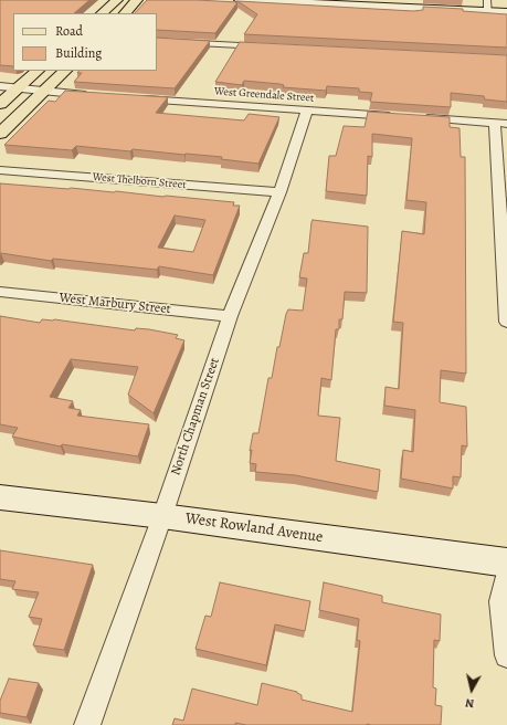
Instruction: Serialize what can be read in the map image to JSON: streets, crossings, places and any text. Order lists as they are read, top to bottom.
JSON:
{
  "streets": {
    "street": [
      "West Greendale Street",
      "West Thelborn Street",
      "West Marbury Street",
      "North Chapman Street",
      "West Rowland Avenue"
    ]
  },
  "crossings": [
    ["West Greendale Street", "North Chapman Street"],
    ["West Thelborn Street", "North Chapman Street"],
    ["West Marbury Street", "North Chapman Street"],
    ["North Chapman Street", "West Rowland Avenue"]
  ],
  "legend": ["Road", "Building"],
  "north": "bottom"
}
